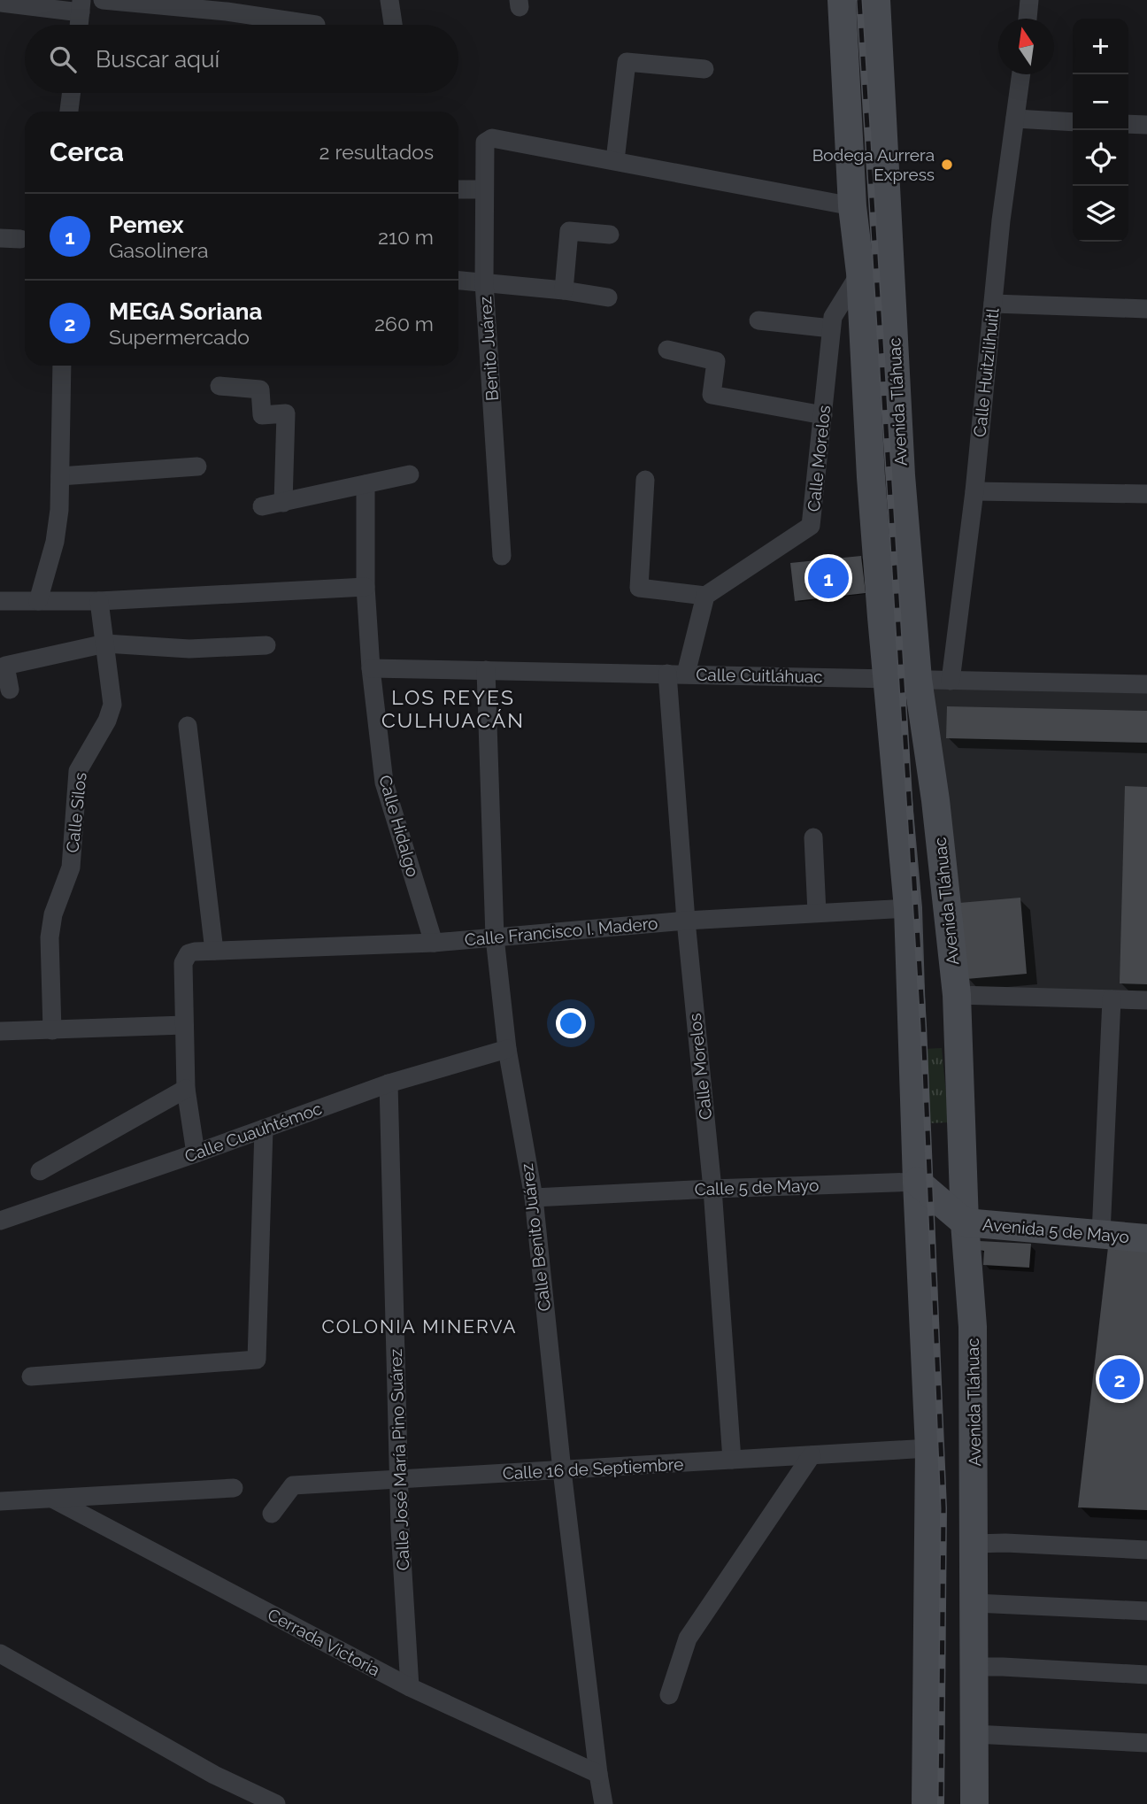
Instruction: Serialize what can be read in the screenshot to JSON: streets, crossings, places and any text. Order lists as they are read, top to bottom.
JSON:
{
  "streets": {
    "main road": ["Avenida Tláhuac", "Avenida 5 de Mayo"],
    "street": [
      "Benito Juárez",
      "Calle Huitzilihuitl",
      "Calle Morelos",
      "Calle Cuitláhuac",
      "Calle Silos",
      "Calle Hidalgo",
      "Calle Francisco I. Madero",
      "Calle Cuauhtémoc",
      "Calle 5 de Mayo",
      "Calle Benito Juárez",
      "Calle José María Pino Suárez",
      "Calle 16 de Septiembre",
      "Cerrada Victoria"
    ]
  },
  "crossings": [
    ["Calle Huitzilihuitl", "Calle Cuitláhuac"],
    ["Avenida Tláhuac", "Calle Morelos"],
    ["Avenida Tláhuac", "Calle Cuitláhuac"],
    ["Avenida Tláhuac", "Calle Francisco I. Madero"],
    ["Avenida Tláhuac", "Calle 5 de Mayo"],
    ["Avenida Tláhuac", "Avenida 5 de Mayo"],
    ["Avenida Tláhuac", "Calle 16 de Septiembre"],
    ["Calle Morelos", "Calle Cuitláhuac"],
    ["Calle Morelos", "Calle Francisco I. Madero"],
    ["Calle Morelos", "Calle 5 de Mayo"],
    ["Calle Morelos", "Calle 16 de Septiembre"],
    ["Calle Cuitláhuac", "Calle Hidalgo"],
    ["Calle Cuitláhuac", "Calle Benito Juárez"],
    ["Calle Hidalgo", "Calle Francisco I. Madero"],
    ["Calle Francisco I. Madero", "Calle Cuauhtémoc"],
    ["Calle Francisco I. Madero", "Calle Benito Juárez"],
    ["Calle Cuauhtémoc", "Calle Benito Juárez"],
    ["Calle Cuauhtémoc", "Calle José María Pino Suárez"],
    ["Calle 5 de Mayo", "Calle Benito Juárez"],
    ["Calle Benito Juárez", "Calle 16 de Septiembre"],
    ["Calle Benito Juárez", "Cerrada Victoria"],
    ["Calle José María Pino Suárez", "Calle 16 de Septiembre"],
    ["Calle José María Pino Suárez", "Cerrada Victoria"]
  ],
  "districts": ["LOS REYES CULHUACÁN", "COLONIA MINERVA"],
  "places": ["Bodega Aurrera Express"],
  "north": "top",
  "page": {
    "map_buttons": ["+", "−"],
    "search": "Buscar aquí",
    "heading": ["Cerca", "2 resultados"],
    "list": [
      {
        "mark": "1",
        "name": "Pemex",
        "note": "Gasolinera",
        "value": "210 m"
      },
      {
        "mark": "2",
        "name": "MEGA Soriana",
        "note": "Supermercado",
        "value": "260 m"
      }
    ],
    "pins": ["1", "2"]
  }
}
